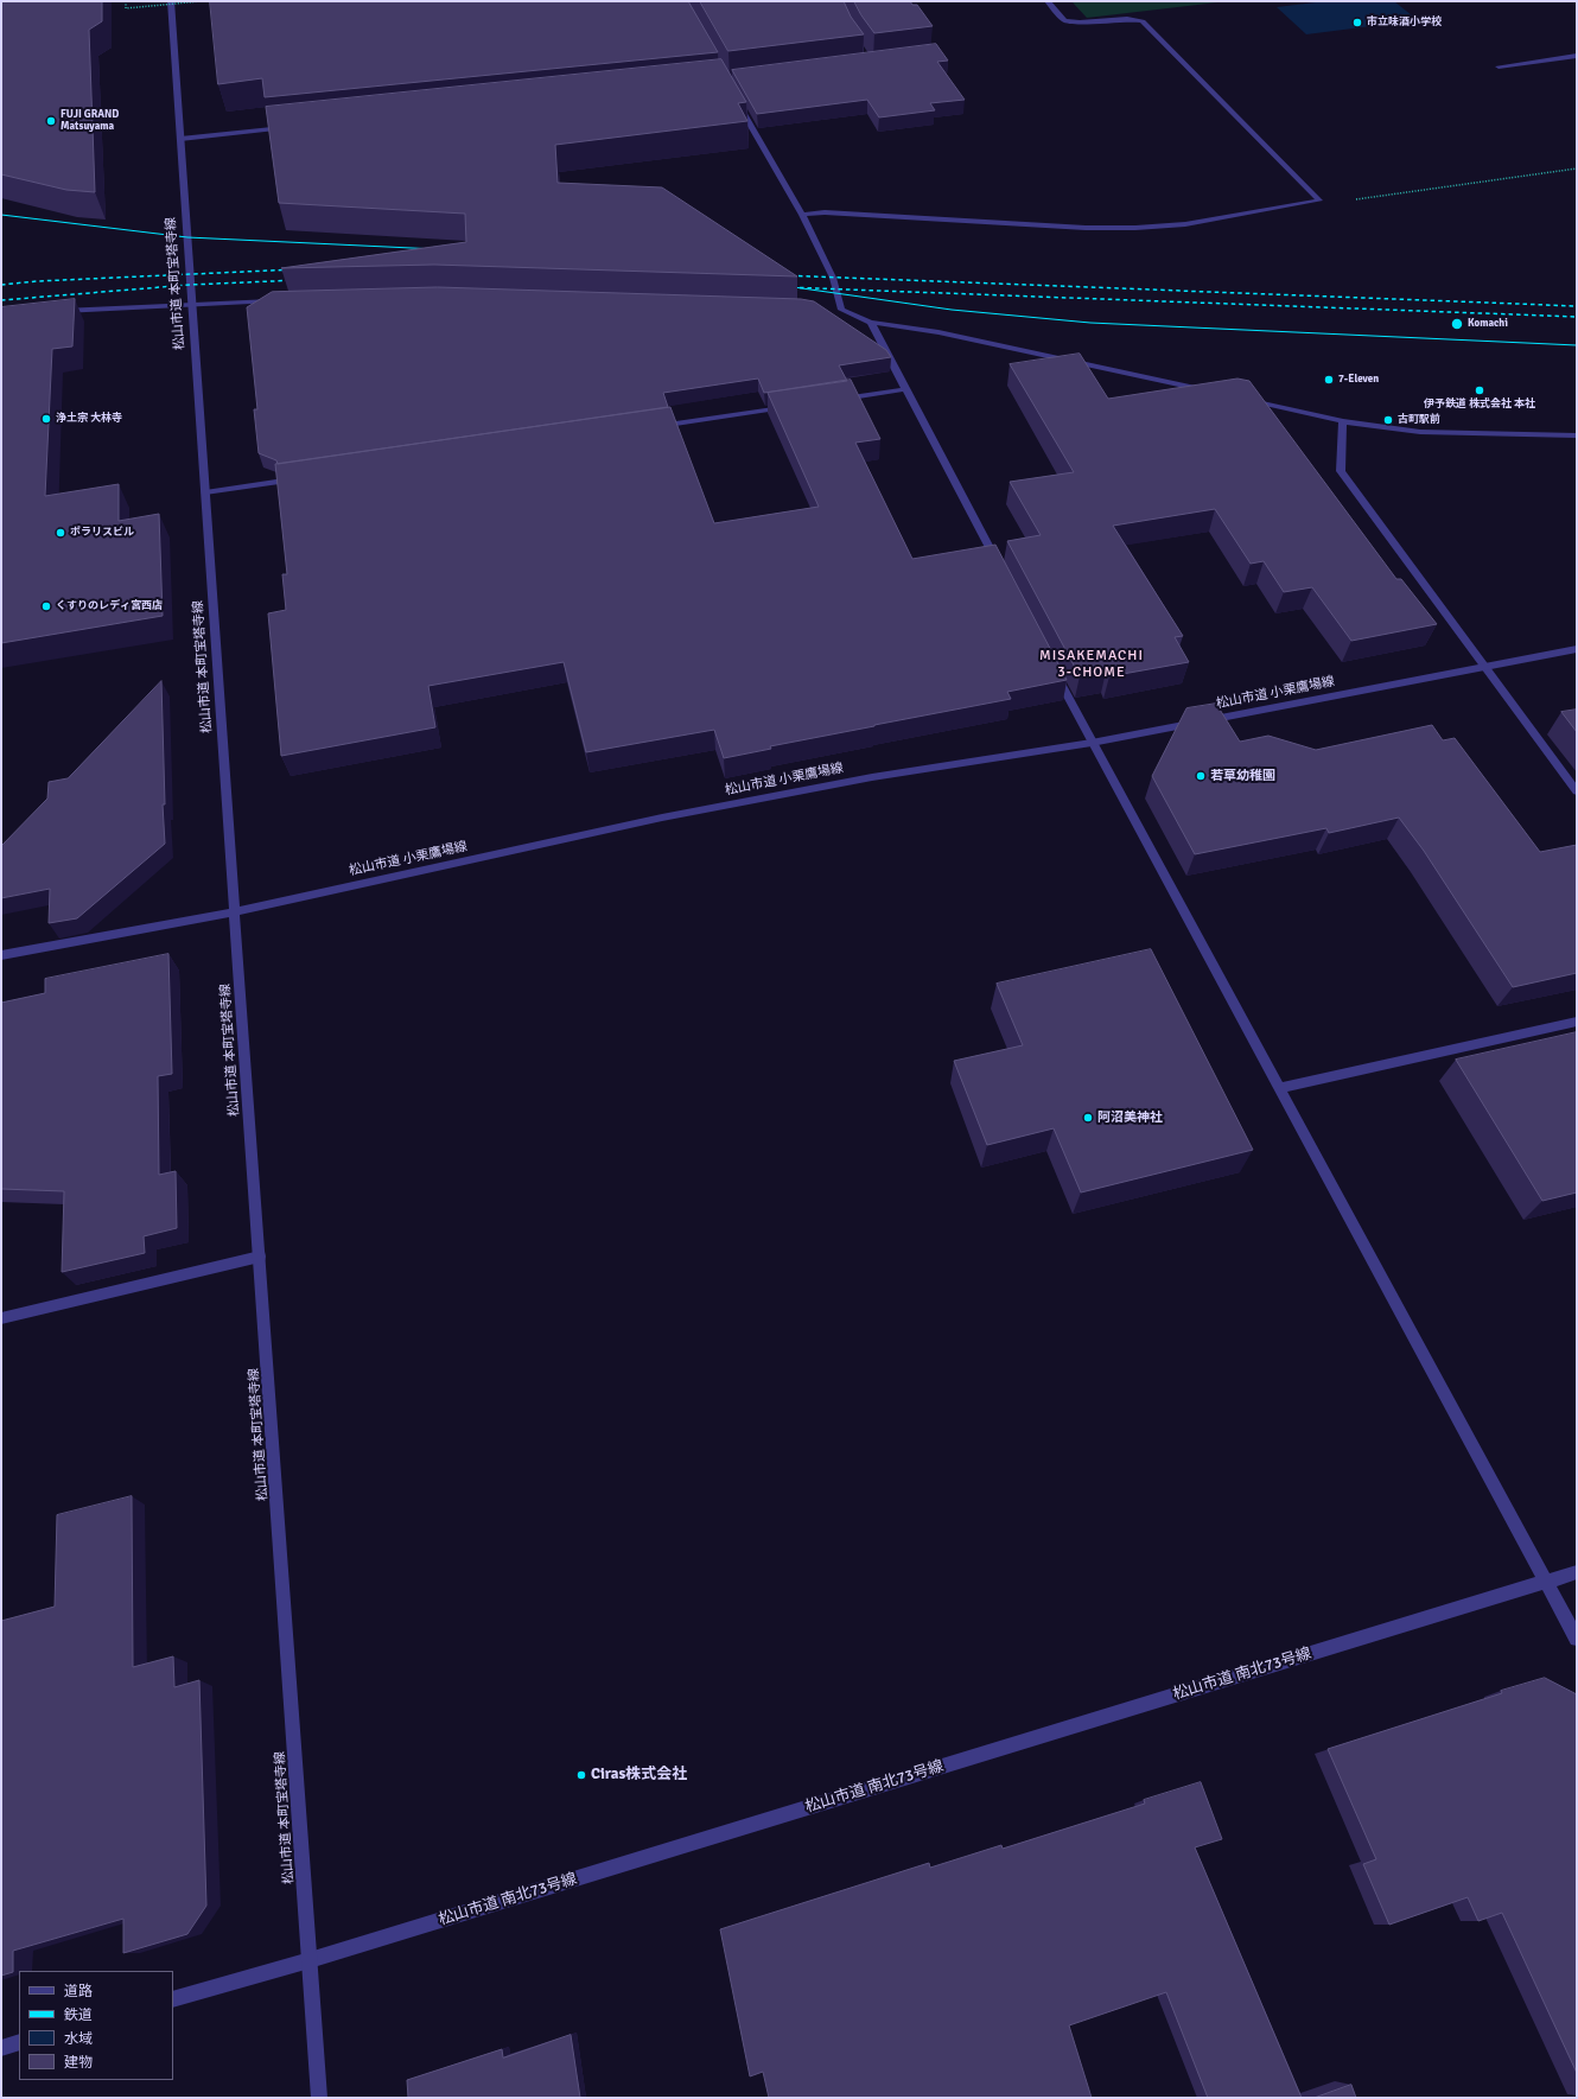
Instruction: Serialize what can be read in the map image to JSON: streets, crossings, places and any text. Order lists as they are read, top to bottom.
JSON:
{
  "streets": {
    "street": ["松山市道 本町宝塔寺線", "松山市道 小栗鷹場線", "松山市道 南北73号線"]
  },
  "crossings": [
    ["松山市道 本町宝塔寺線", "松山市道 小栗鷹場線"],
    ["松山市道 本町宝塔寺線", "松山市道 南北73号線"]
  ],
  "districts": ["MISAKEMACHI 3-CHOME"],
  "places": [
    "市立味酒小学校",
    "FUJI GRAND Matsuyama",
    "Komachi",
    "7-Eleven",
    "伊予鉄道 株式会社 本社",
    "浄土宗 大林寺",
    "古町駅前",
    "ポラリスビル",
    "くすりのレディ宮西店",
    "若草幼稚園",
    "阿沼美神社",
    "Ciras株式会社"
  ],
  "legend": [
    "道路",
    "鉄道",
    "水域",
    "建物"
  ]
}
